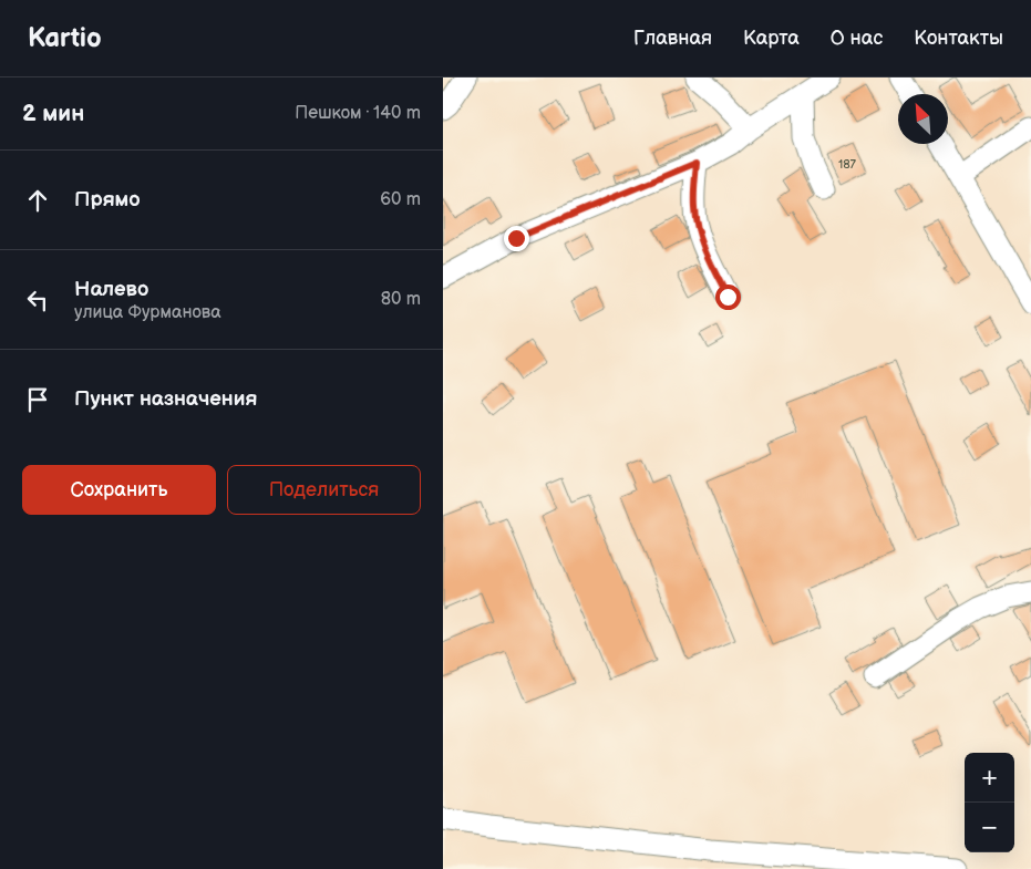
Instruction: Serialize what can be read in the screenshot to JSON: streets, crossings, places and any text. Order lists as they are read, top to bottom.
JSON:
{
  "house_numbers": ["187"],
  "north": "top left",
  "page": {
    "header": "Kartio",
    "nav": [
      "Главная",
      "Карта",
      "О нас",
      "Контакты"
    ],
    "heading": ["2 мин", "Пешком · 140 m"],
    "list": [
      ["Прямо", "60 m"],
      ["Налево", "улица Фурманова", "80 m"],
      "Пункт назначения"
    ],
    "buttons": ["Сохранить", "Поделиться"],
    "map_buttons": ["+", "−"]
  }
}
